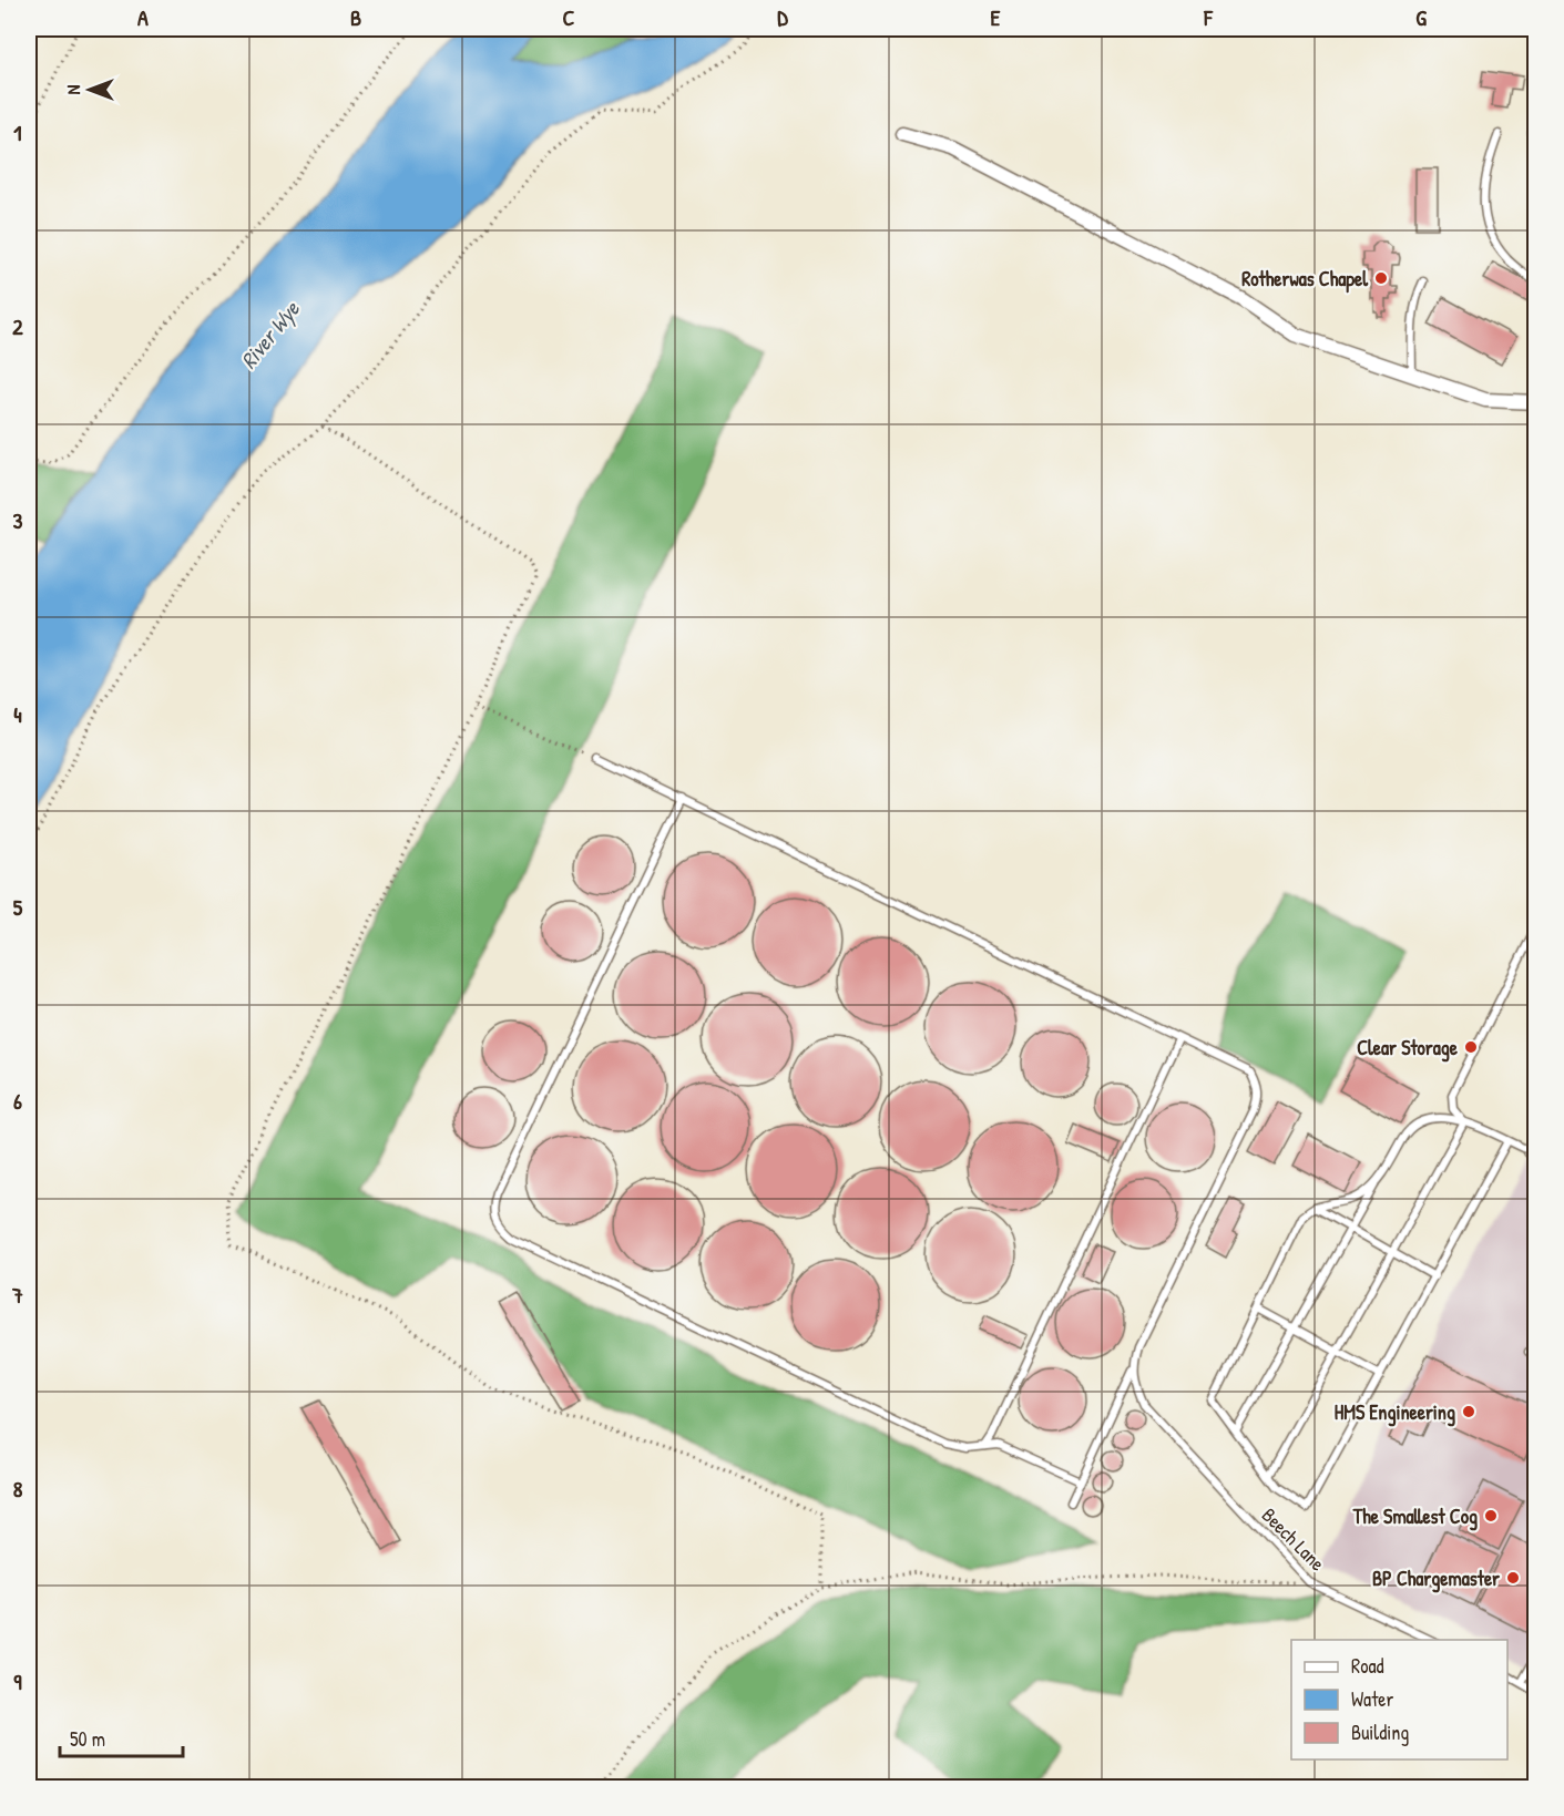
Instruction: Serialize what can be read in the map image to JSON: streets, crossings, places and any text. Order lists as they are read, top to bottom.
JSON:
{
  "streets": {
    "lane": ["Beech Lane"]
  },
  "water": ["River Wye"],
  "places": [
    "Rotherwas Chapel",
    "Clear Storage",
    "HMS Engineering",
    "The Smallest Cog",
    "BP Chargemaster"
  ],
  "legend": ["Road", "Water", "Building"],
  "scale_bar": "50 m",
  "north": "left",
  "grid": {
    "columns": [
      "A",
      "B",
      "C",
      "D",
      "E",
      "F",
      "G"
    ],
    "rows": [
      "1",
      "2",
      "3",
      "4",
      "5",
      "6",
      "7",
      "8",
      "9"
    ]
  }
}
